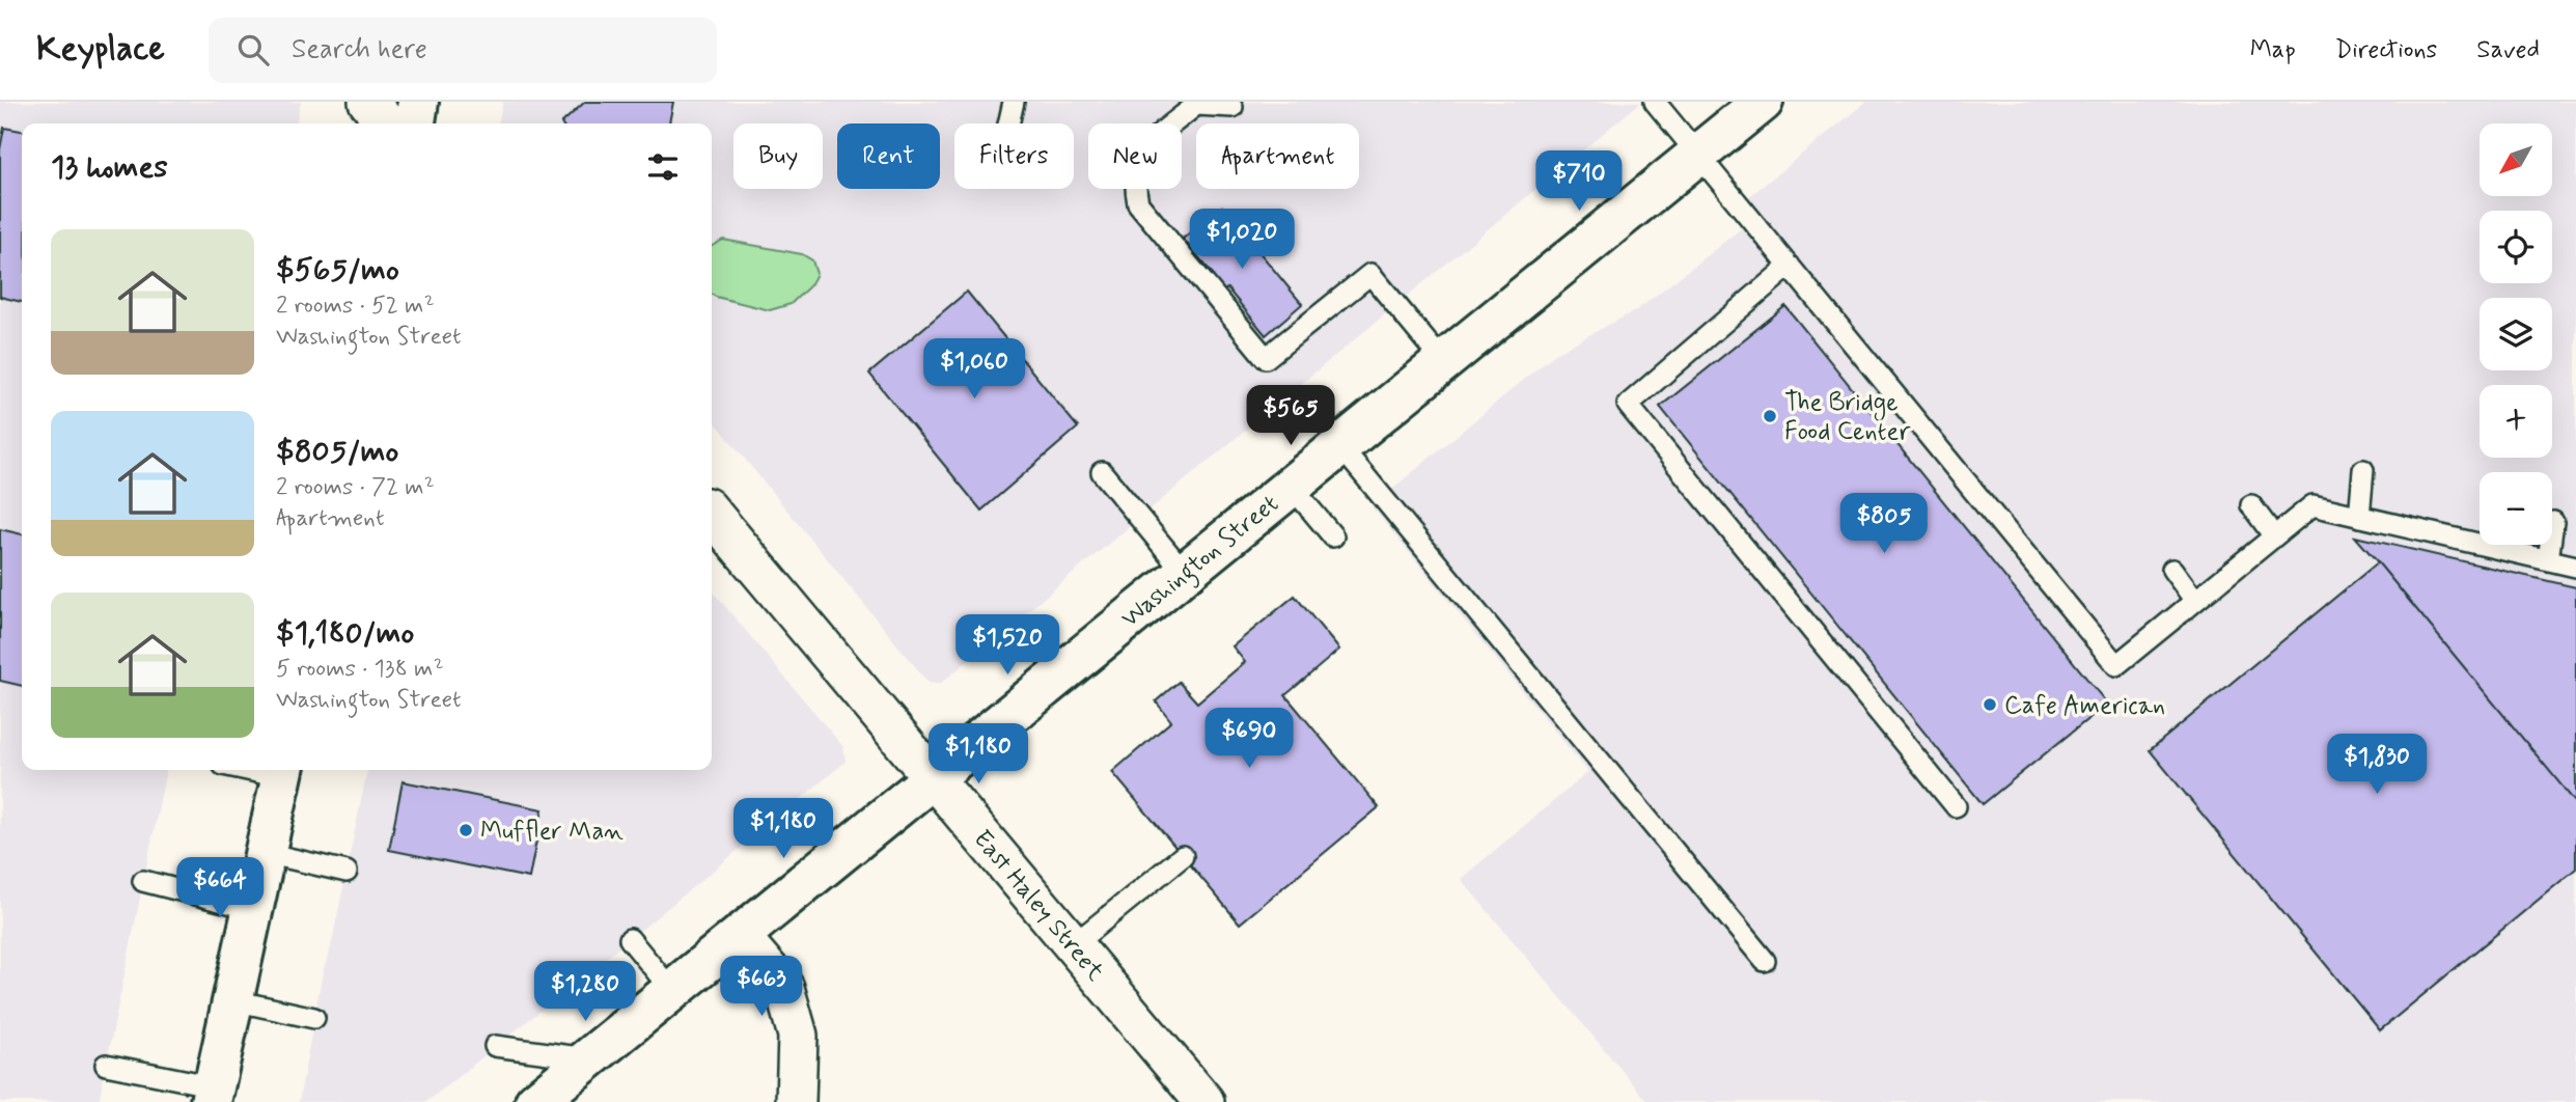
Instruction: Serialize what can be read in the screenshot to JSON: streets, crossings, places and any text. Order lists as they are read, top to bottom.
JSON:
{
  "streets": {
    "street": ["Washington Street", "East Haley Street"]
  },
  "crossings": [
    ["Washington Street", "East Haley Street"]
  ],
  "places": ["The Bridge Food Center", "Cafe American", "Muffler Man"],
  "north": "bottom left",
  "page": {
    "header": "Keyplace",
    "search": "Search here",
    "nav": ["Map", "Directions", "Saved"],
    "map_buttons": ["+", "−"],
    "chip": [
      "Buy",
      "Rent",
      "Filters",
      "New",
      "Apartment"
    ],
    "heading": "13 homes",
    "price": [
      "$710",
      "$1,020",
      "$1,060",
      "$565",
      "$805",
      "$1,520",
      "$690",
      "$1,180",
      "$1,830",
      "$1,180",
      "$664",
      "$663",
      "$1,280"
    ],
    "list": [
      {
        "name": "$565/mo",
        "note": "2 rooms · 52 m² · Washington Street"
      },
      {
        "name": "$805/mo",
        "note": "2 rooms · 72 m² · Apartment"
      },
      {
        "name": "$1,180/mo",
        "note": "5 rooms · 138 m² · Washington Street"
      }
    ]
  }
}
